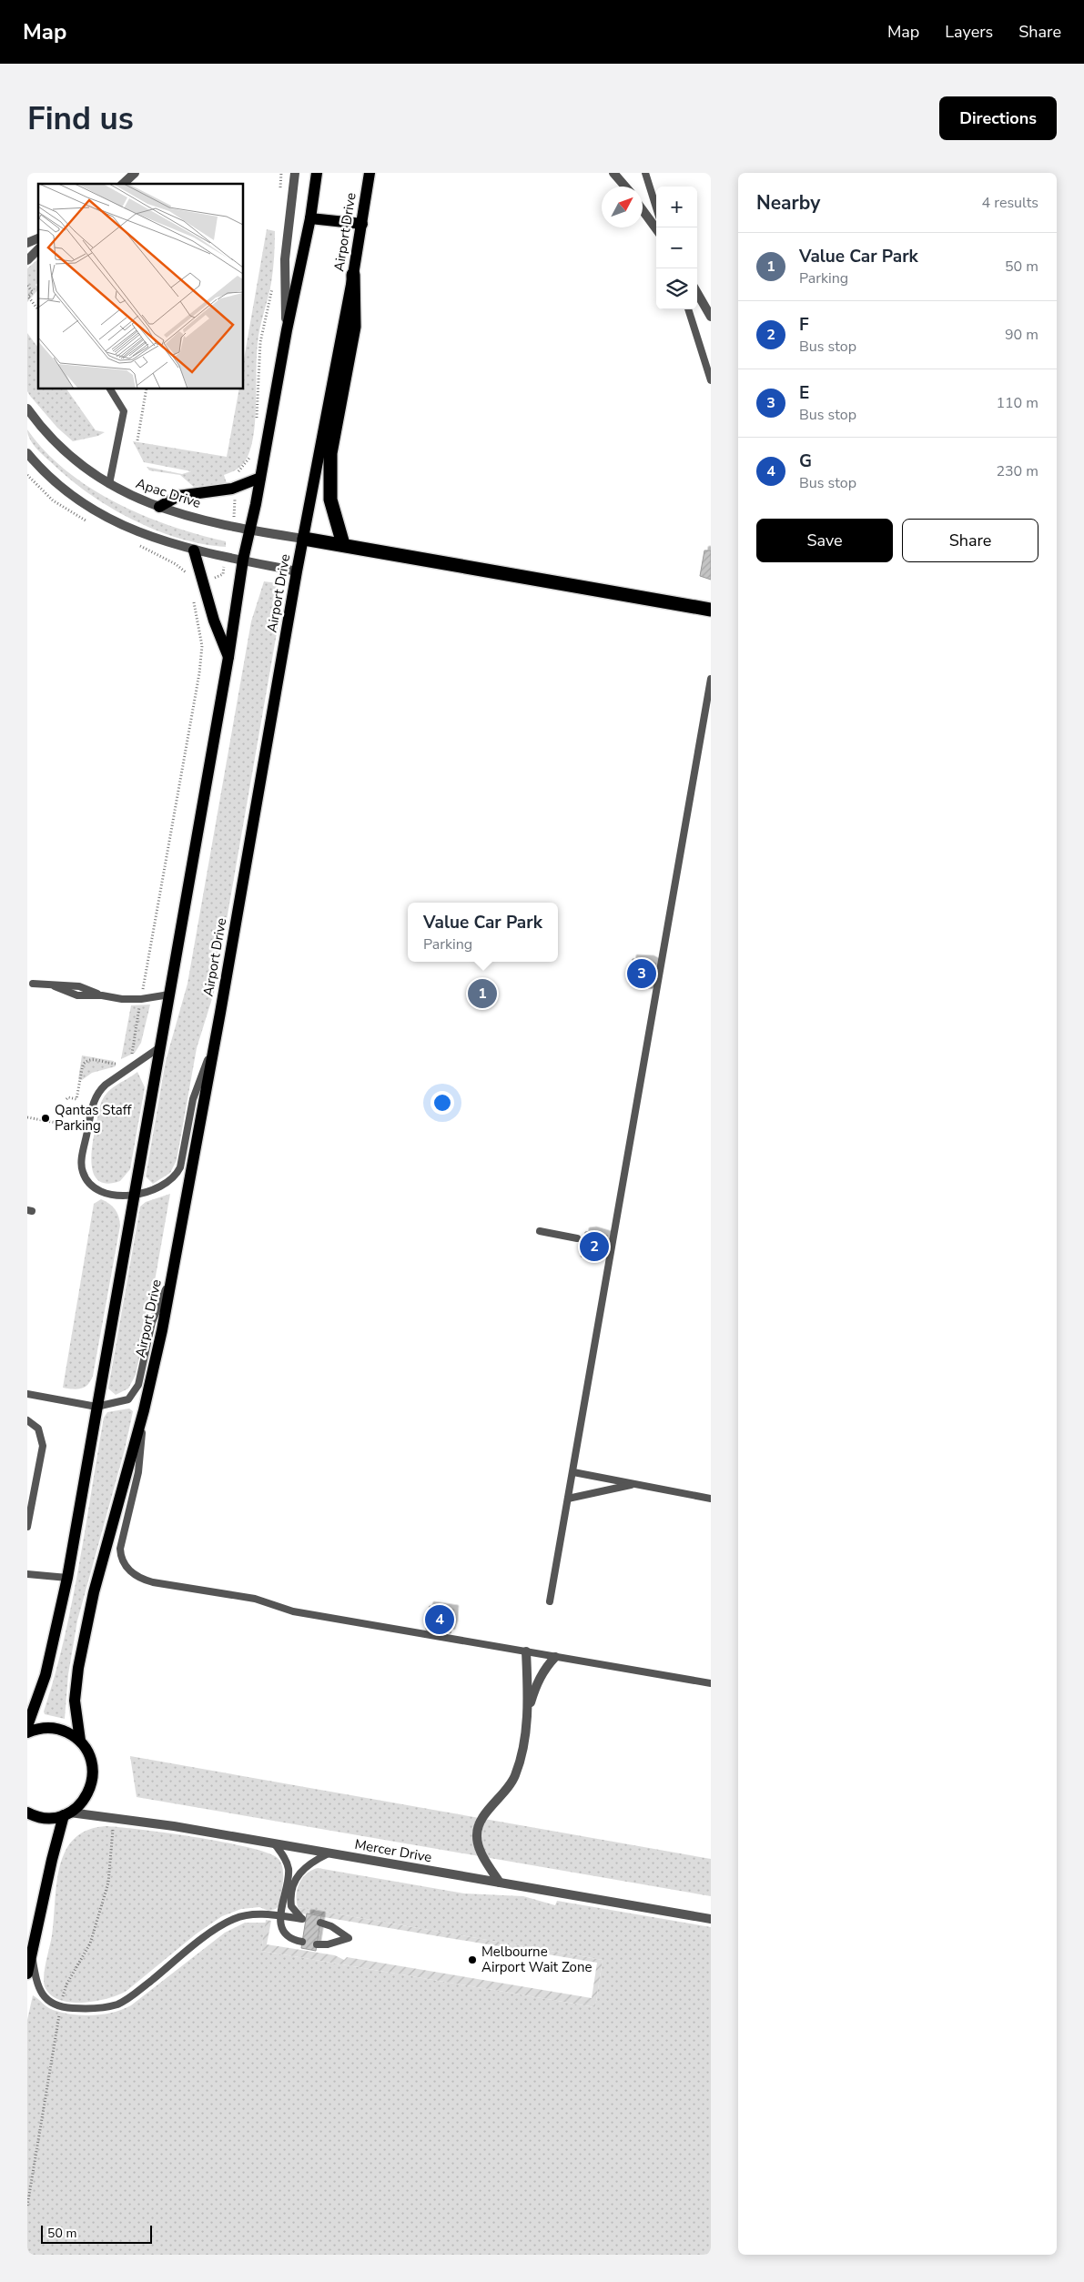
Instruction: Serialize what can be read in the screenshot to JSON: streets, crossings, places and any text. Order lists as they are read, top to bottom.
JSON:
{
  "streets": {
    "main road": ["Airport Drive"],
    "street": ["Apac Drive", "Mercer Drive"]
  },
  "crossings": [
    ["Airport Drive", "Apac Drive"]
  ],
  "places": ["Qantas Staff Parking", "Melbourne Airport Wait Zone"],
  "scale_bar": "50 m",
  "north": "top right",
  "page": {
    "header": "Map",
    "nav": ["Map", "Layers", "Share"],
    "buttons": [
      "Directions",
      ["Save", "Share"]
    ],
    "title": "Find us",
    "heading": ["Nearby", "4 results"],
    "map_buttons": ["+", "−"],
    "list": [
      {
        "mark": "1",
        "name": "Value Car Park",
        "note": "Parking",
        "value": "50 m"
      },
      {
        "mark": "2",
        "name": "F",
        "note": "Bus stop",
        "value": "90 m"
      },
      {
        "mark": "3",
        "name": "E",
        "note": "Bus stop",
        "value": "110 m"
      },
      {
        "mark": "4",
        "name": "G",
        "note": "Bus stop",
        "value": "230 m"
      }
    ],
    "popup": ["Value Car Park", "Parking"],
    "pins": [
      "3",
      "1",
      "2",
      "4"
    ],
    "scale": "50 m"
  }
}
